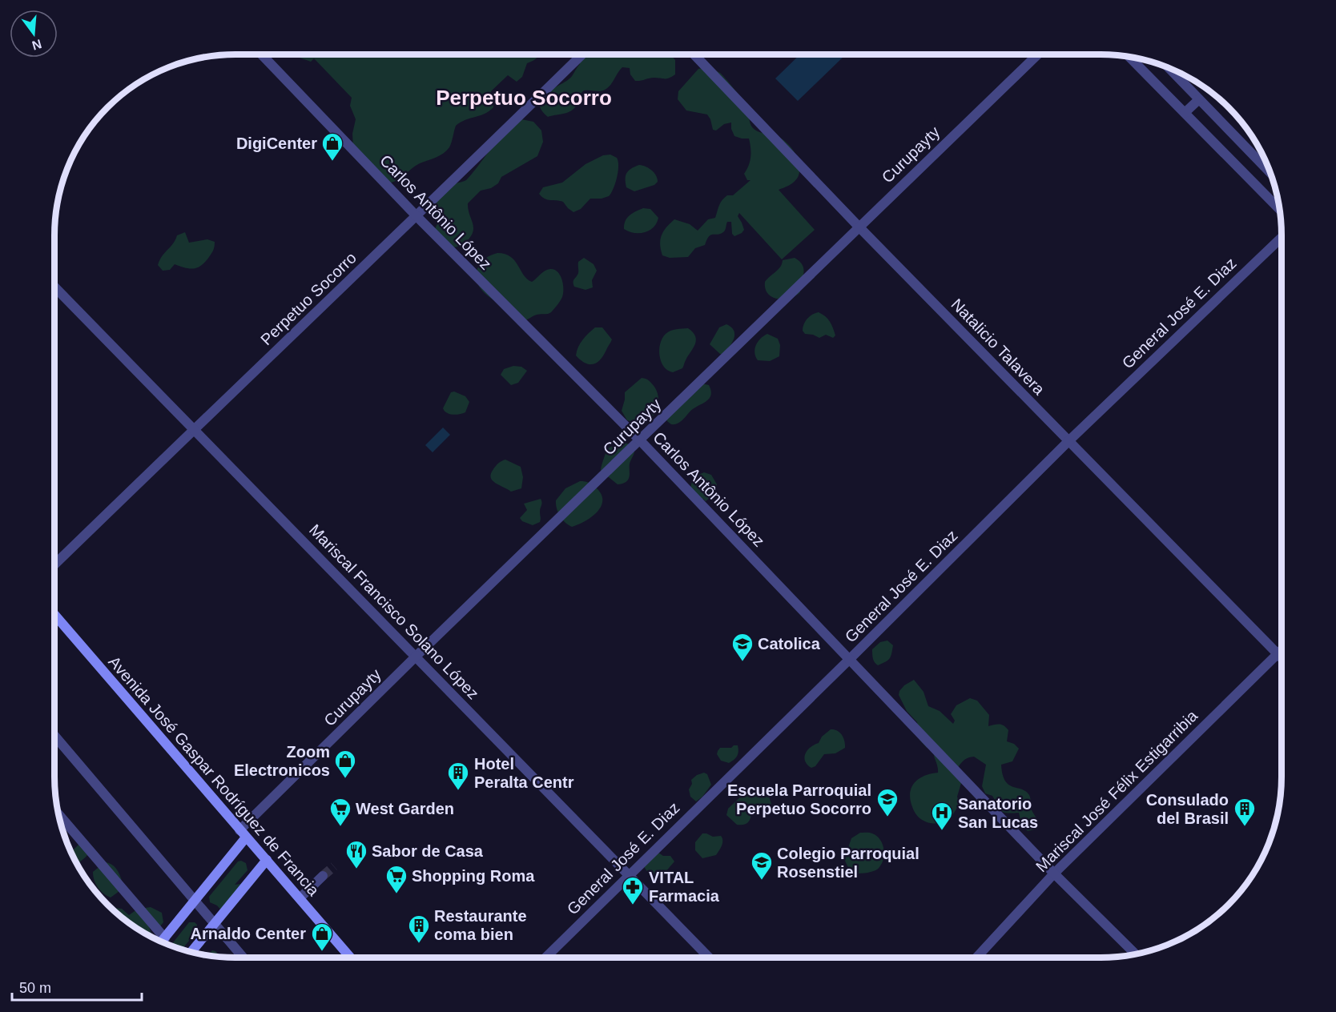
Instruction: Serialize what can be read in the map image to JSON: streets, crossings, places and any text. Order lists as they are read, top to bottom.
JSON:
{
  "streets": {
    "main road": ["Avenida José Gaspar Rodríguez de Francia"],
    "street": [
      "Curupayty",
      "Carlos Antônio López",
      "Perpetuo Socorro",
      "General José E. Diaz",
      "Natalicio Talavera",
      "Mariscal Francisco Solano López",
      "Mariscal José Félix Estigarribia"
    ]
  },
  "crossings": [
    ["Curupayty", "Carlos Antônio López"],
    ["Curupayty", "Natalicio Talavera"],
    ["Curupayty", "Mariscal Francisco Solano López"],
    ["Curupayty", "Avenida José Gaspar Rodríguez de Francia"],
    ["Carlos Antônio López", "Perpetuo Socorro"],
    ["Carlos Antônio López", "General José E. Diaz"],
    ["Carlos Antônio López", "Mariscal José Félix Estigarribia"],
    ["Perpetuo Socorro", "Mariscal Francisco Solano López"],
    ["General José E. Diaz", "Natalicio Talavera"],
    ["General José E. Diaz", "Mariscal Francisco Solano López"],
    ["Natalicio Talavera", "Mariscal José Félix Estigarribia"]
  ],
  "districts": ["Perpetuo Socorro"],
  "places": {
    "shop": ["DigiCenter", "Zoom Electronicos", "Arnaldo Center"],
    "school or university": ["Catolica", "Escuela Parroquial Perpetuo Socorro", "Colegio Parroquial Rosenstiel"],
    "building": ["Hotel Peralta Centr", "Consulado del Brasil", "Restaurante coma bien"],
    "supermarket": ["West Garden", "Shopping Roma"],
    "hospital": ["Sanatorio San Lucas"],
    "restaurant": ["Sabor de Casa"],
    "pharmacy": ["VITAL Farmacia"]
  },
  "scale_bar": "50 m",
  "north": "bottom"
}
